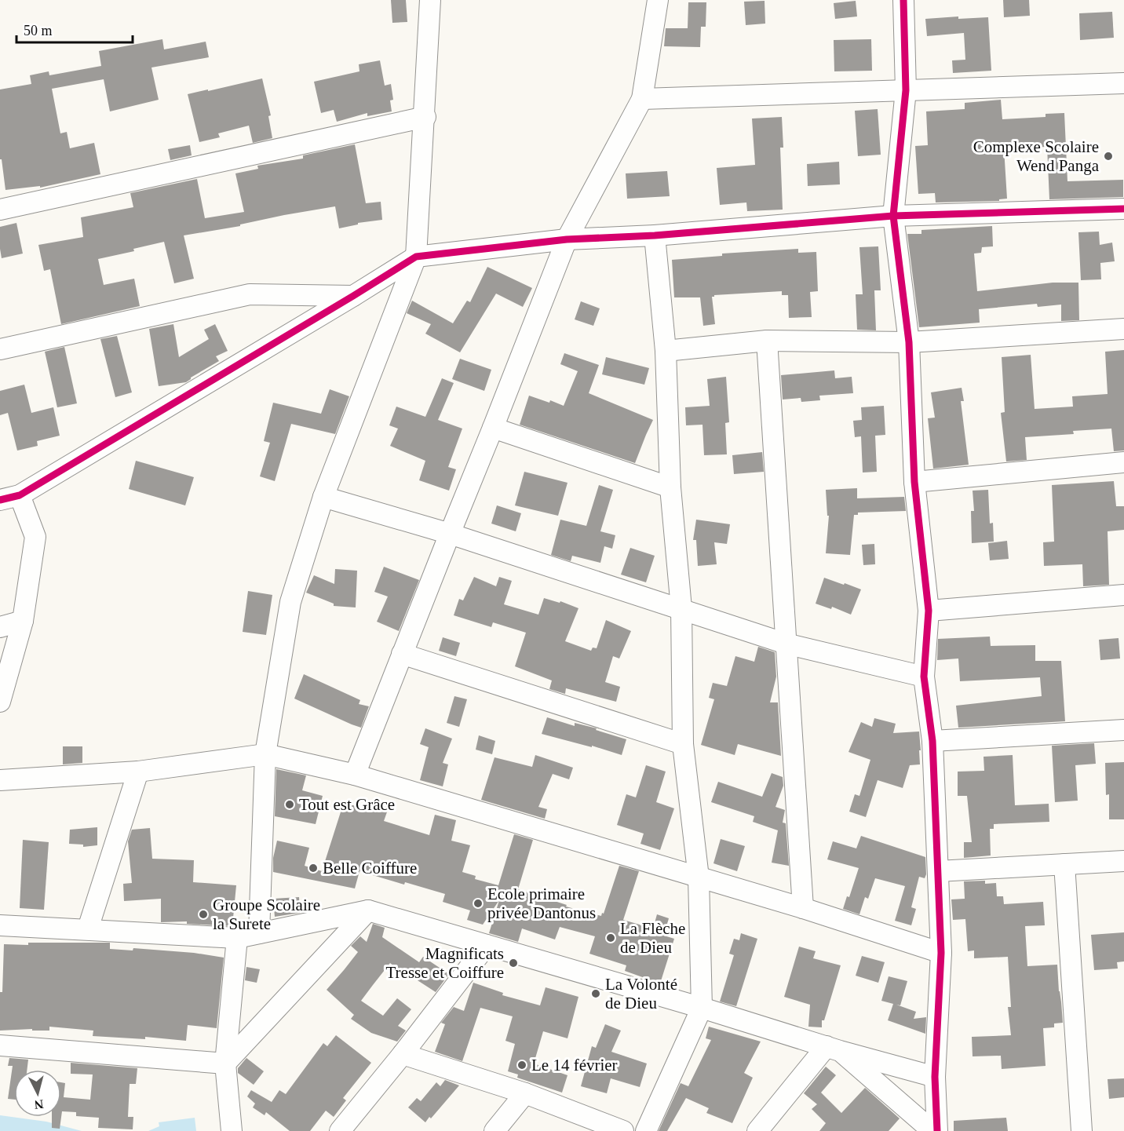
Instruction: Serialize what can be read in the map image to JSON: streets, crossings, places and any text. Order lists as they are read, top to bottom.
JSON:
{
  "places": [
    "Complexe Scolaire Wend Panga",
    "Tout est Grâce",
    "Belle Coiffure",
    "Ecole primaire privée Dantonus",
    "Groupe Scolaire la Surete",
    "La Flèche de Dieu",
    "Magnificats Tresse et Coiffure",
    "La Volonté de Dieu",
    "Le 14 février"
  ],
  "scale_bar": "50 m",
  "north": "bottom"
}
